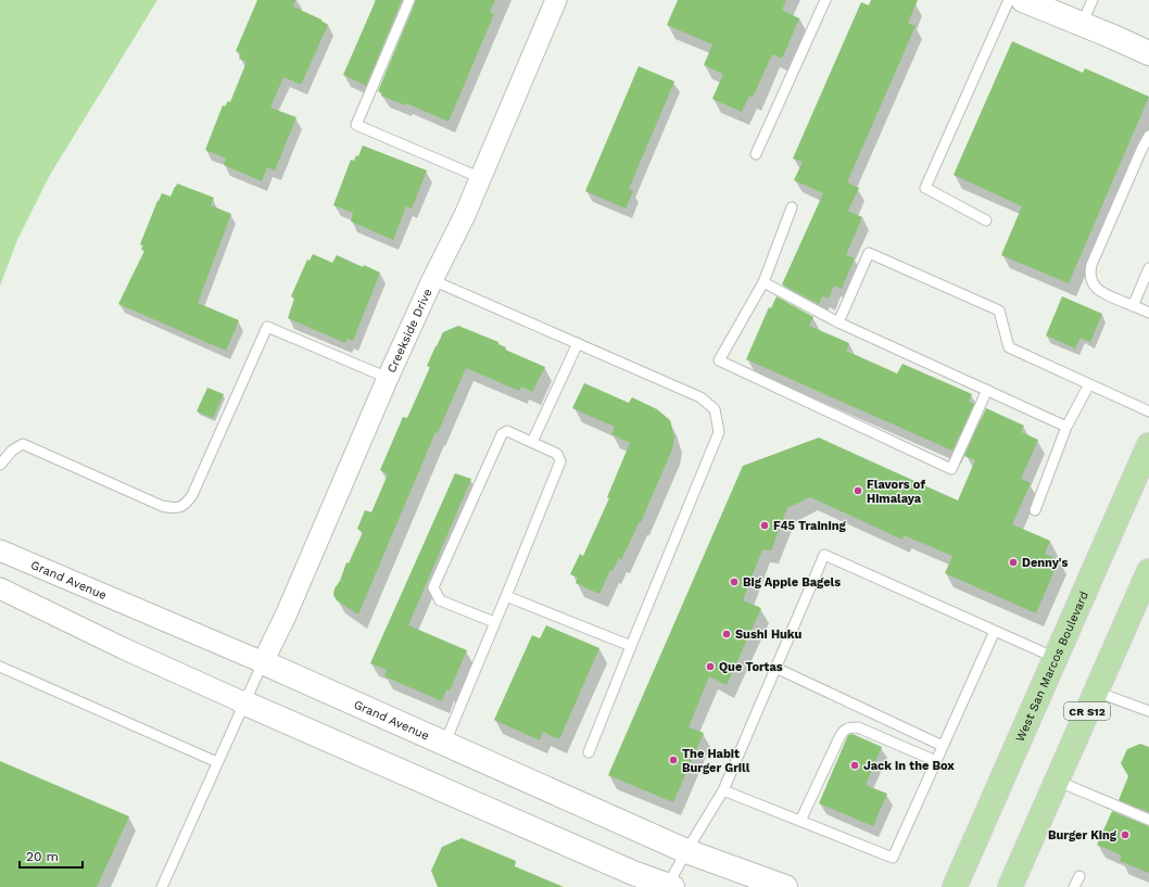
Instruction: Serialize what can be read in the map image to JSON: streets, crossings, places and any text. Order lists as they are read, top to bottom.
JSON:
{
  "streets": {
    "main road": ["West San Marcos Boulevard", "CR S12"],
    "street": ["Creekside Drive", "Grand Avenue"]
  },
  "crossings": [
    ["Creekside Drive", "Grand Avenue"]
  ],
  "places": [
    "Flavors of Himalaya",
    "F45 Training",
    "Denny's",
    "Big Apple Bagels",
    "Sushi Huku",
    "Que Tortas",
    "The Habit Burger Grill",
    "Jack in the Box",
    "Burger King"
  ],
  "scale_bar": "20 m"
}
